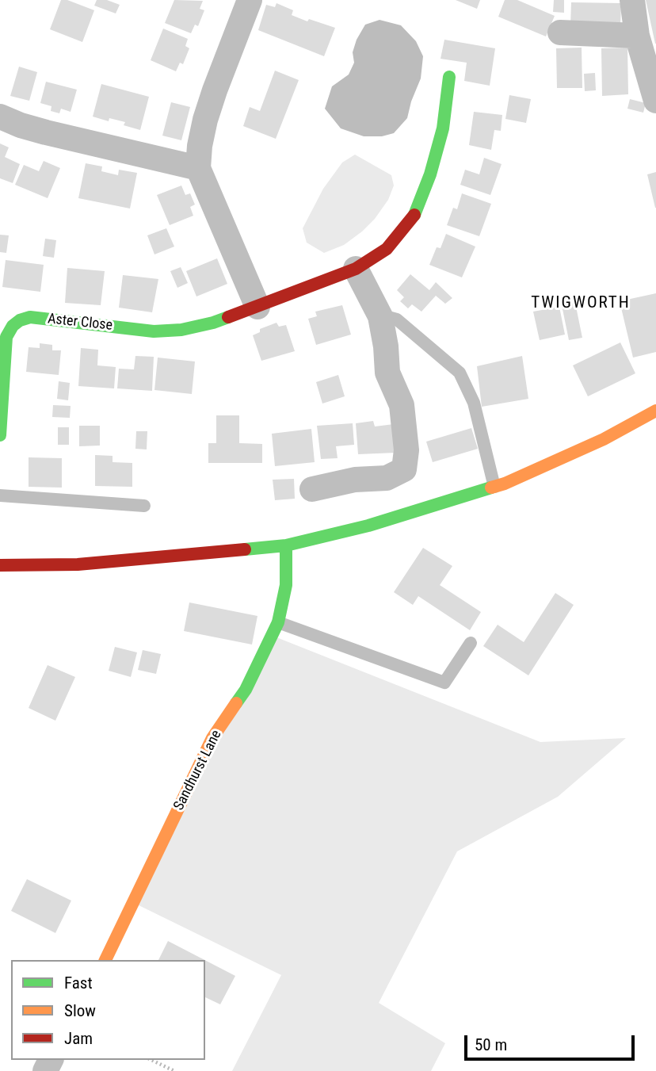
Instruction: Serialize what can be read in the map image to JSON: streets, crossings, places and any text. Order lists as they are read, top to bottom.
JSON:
{
  "streets": {
    "street": ["Aster Close", "Sandhurst Lane"]
  },
  "districts": ["TWIGWORTH"],
  "legend": ["Fast", "Slow", "Jam"],
  "scale_bar": "50 m"
}
